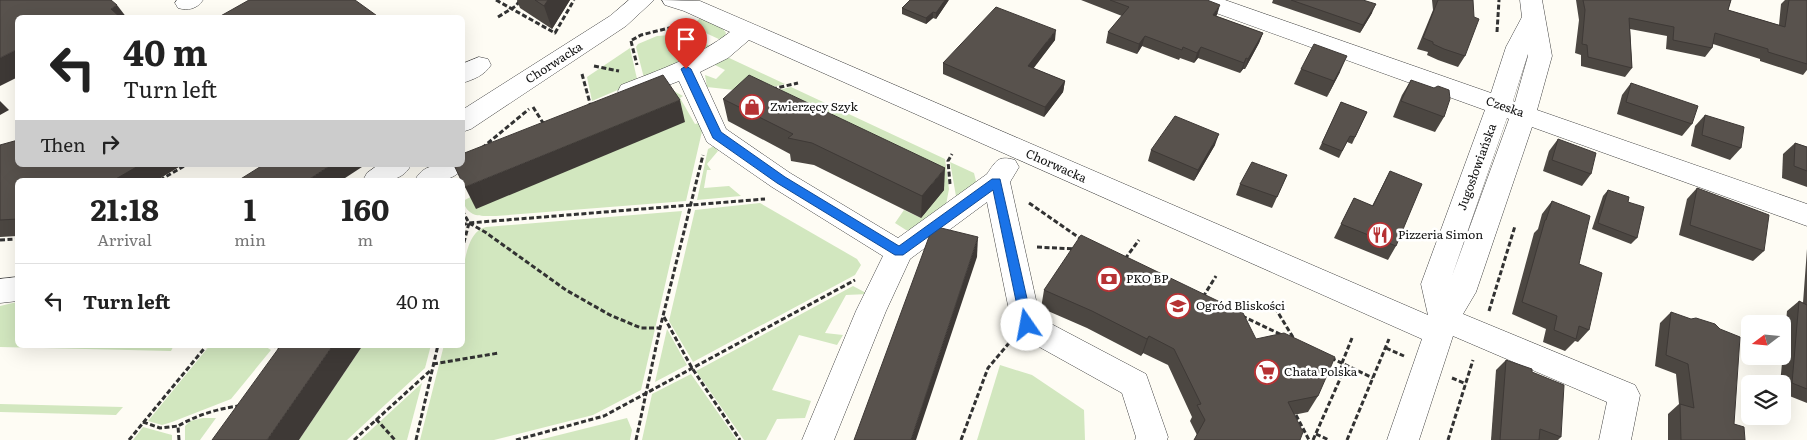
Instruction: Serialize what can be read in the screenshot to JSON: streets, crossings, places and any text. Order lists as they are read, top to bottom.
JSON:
{
  "streets": {
    "street": ["Chorwacka", "Czeska", "Jugosłowiańska"]
  },
  "crossings": [
    ["Chorwacka", "Jugosłowiańska"],
    ["Czeska", "Jugosłowiańska"]
  ],
  "places": {
    "shop": ["Zwierzęcy Szyk"],
    "restaurant": ["Pizzeria Simon"],
    "bank": ["PKO BP"],
    "school or university": ["Ogród Bliskości"],
    "supermarket": ["Chata Polska"]
  },
  "north": "left",
  "page": {
    "turn": ["40 m", "Turn left"],
    "then": "Then",
    "eta": [
      "21:18",
      "Arrival",
      "1",
      "min",
      "160",
      "m"
    ],
    "list": [
      {
        "name": "Turn left",
        "value": "40 m"
      }
    ]
  }
}
